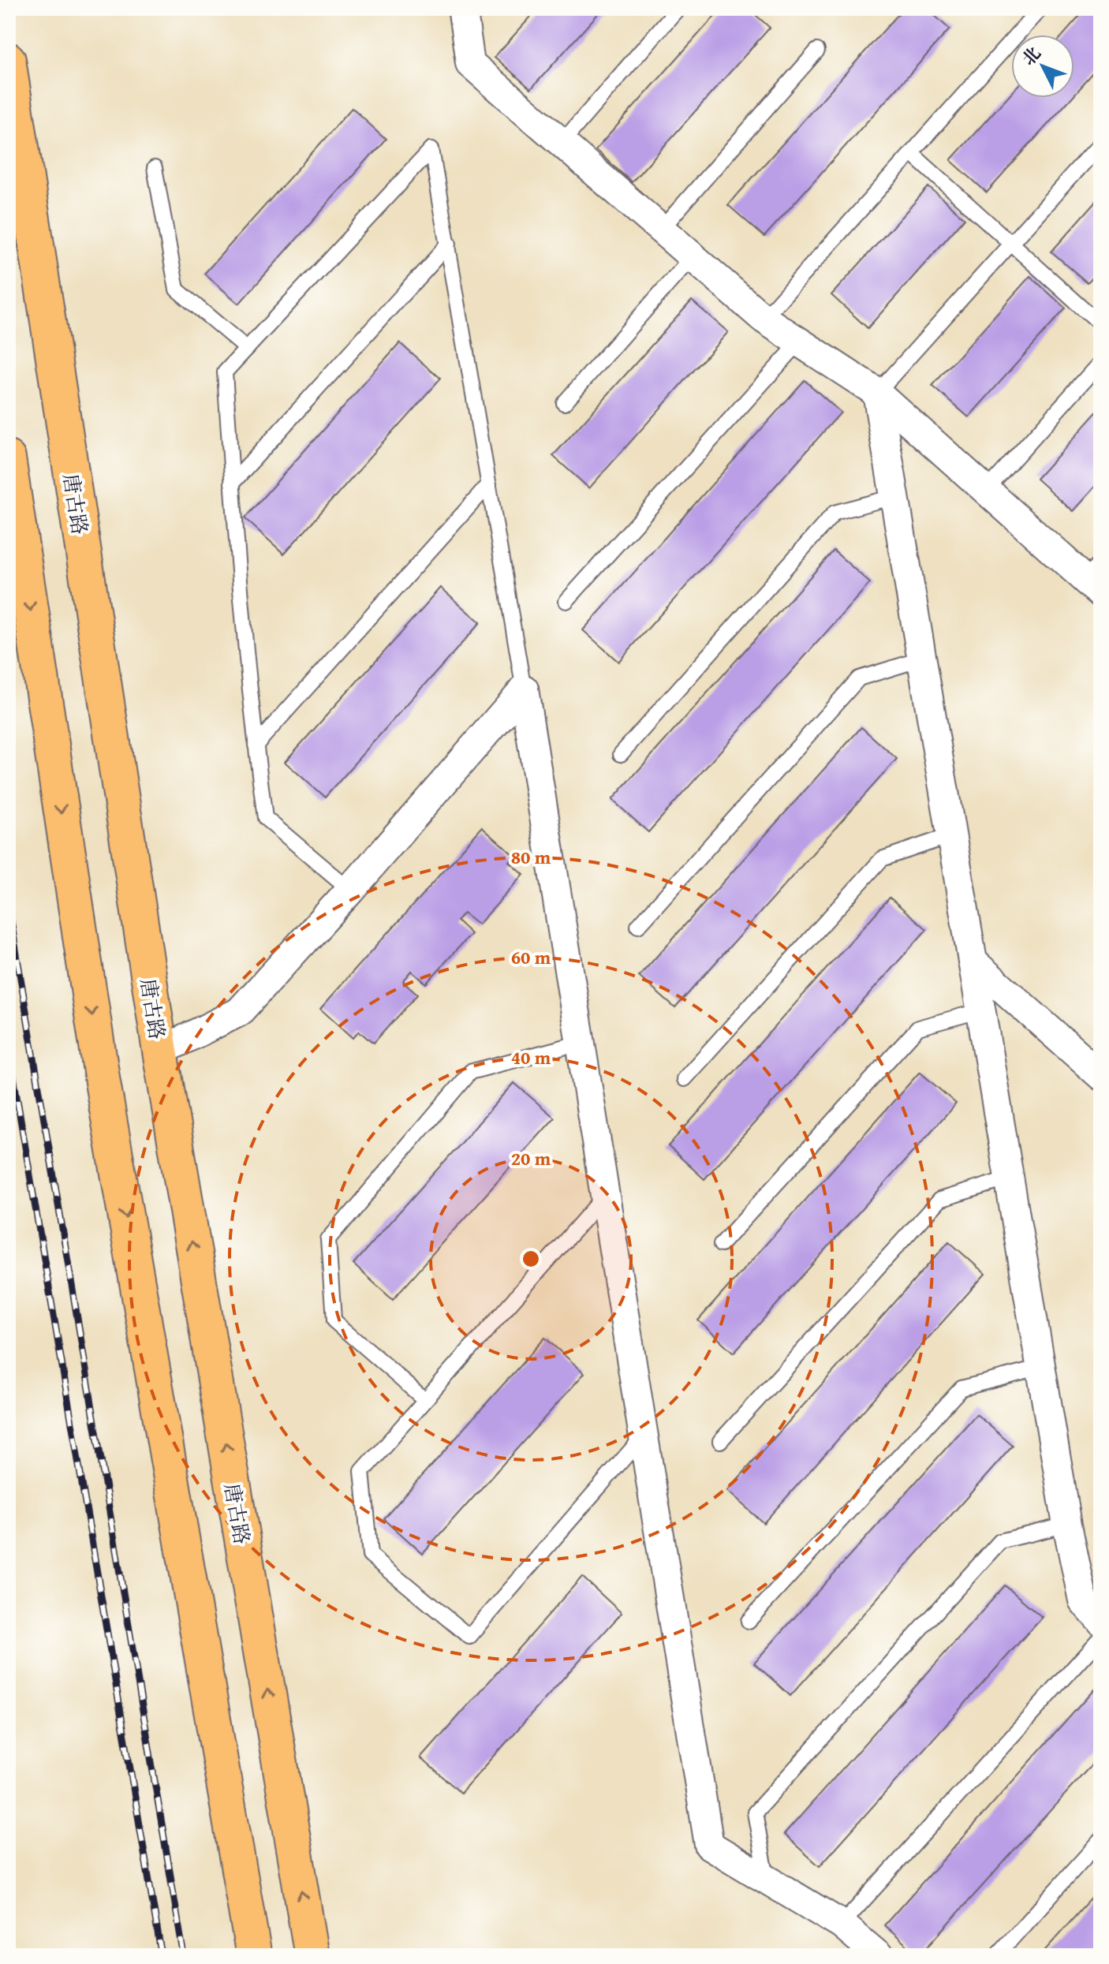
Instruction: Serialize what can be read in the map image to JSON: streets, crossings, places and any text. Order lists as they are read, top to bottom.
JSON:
{
  "streets": {
    "main road": ["唐古路"]
  },
  "north": "top left",
  "rings": [
    "80 m",
    "60 m",
    "40 m",
    "20 m"
  ]
}
